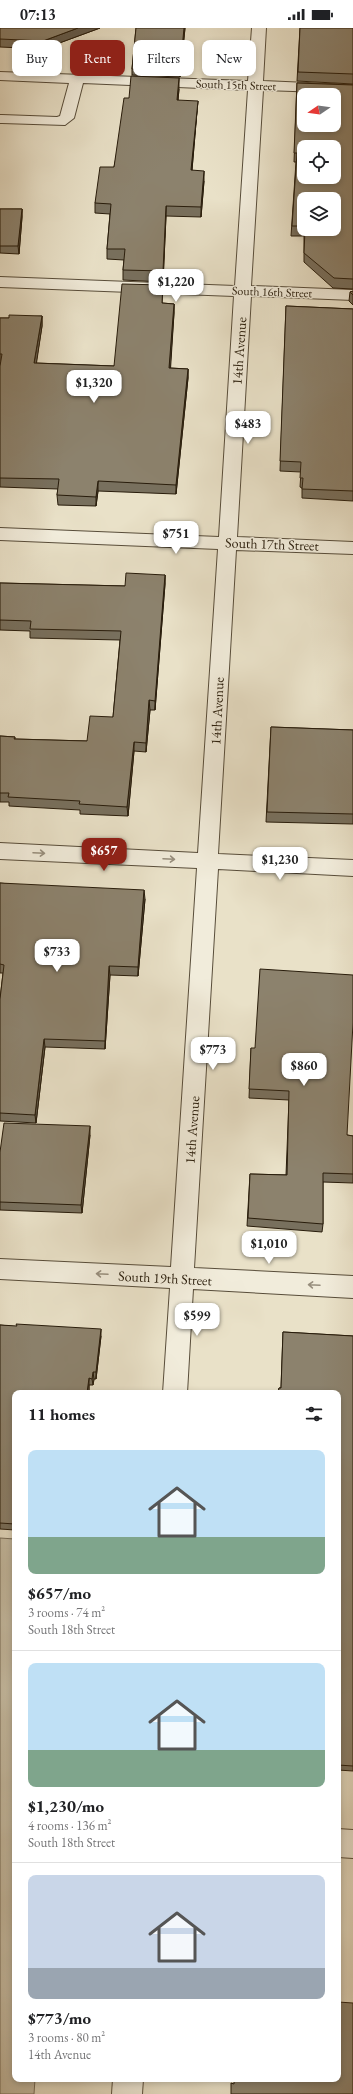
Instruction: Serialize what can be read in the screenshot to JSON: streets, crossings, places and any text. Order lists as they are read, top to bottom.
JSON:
{
  "streets": {
    "street": [
      "South 15th Street",
      "South 16th Street",
      "14th Avenue",
      "South 17th Street",
      "South 19th Street"
    ]
  },
  "crossings": [
    ["South 15th Street", "14th Avenue"],
    ["South 16th Street", "14th Avenue"],
    ["14th Avenue", "South 17th Street"],
    ["14th Avenue", "South 19th Street"]
  ],
  "one_way": ["South 19th Street"],
  "north": "left",
  "page": {
    "status": "07:13",
    "chip": [
      "Buy",
      "Rent",
      "Filters",
      "New"
    ],
    "price": [
      "$1,220",
      "$1,320",
      "$483",
      "$751",
      "$657",
      "$1,230",
      "$733",
      "$773",
      "$860",
      "$1,010",
      "$599"
    ],
    "heading": "11 homes",
    "list": [
      {
        "name": "$657/mo",
        "note": "3 rooms · 74 m² · South 18th Street"
      },
      {
        "name": "$1,230/mo",
        "note": "4 rooms · 136 m² · South 18th Street"
      },
      {
        "name": "$773/mo",
        "note": "3 rooms · 80 m² · 14th Avenue"
      }
    ]
  }
}
